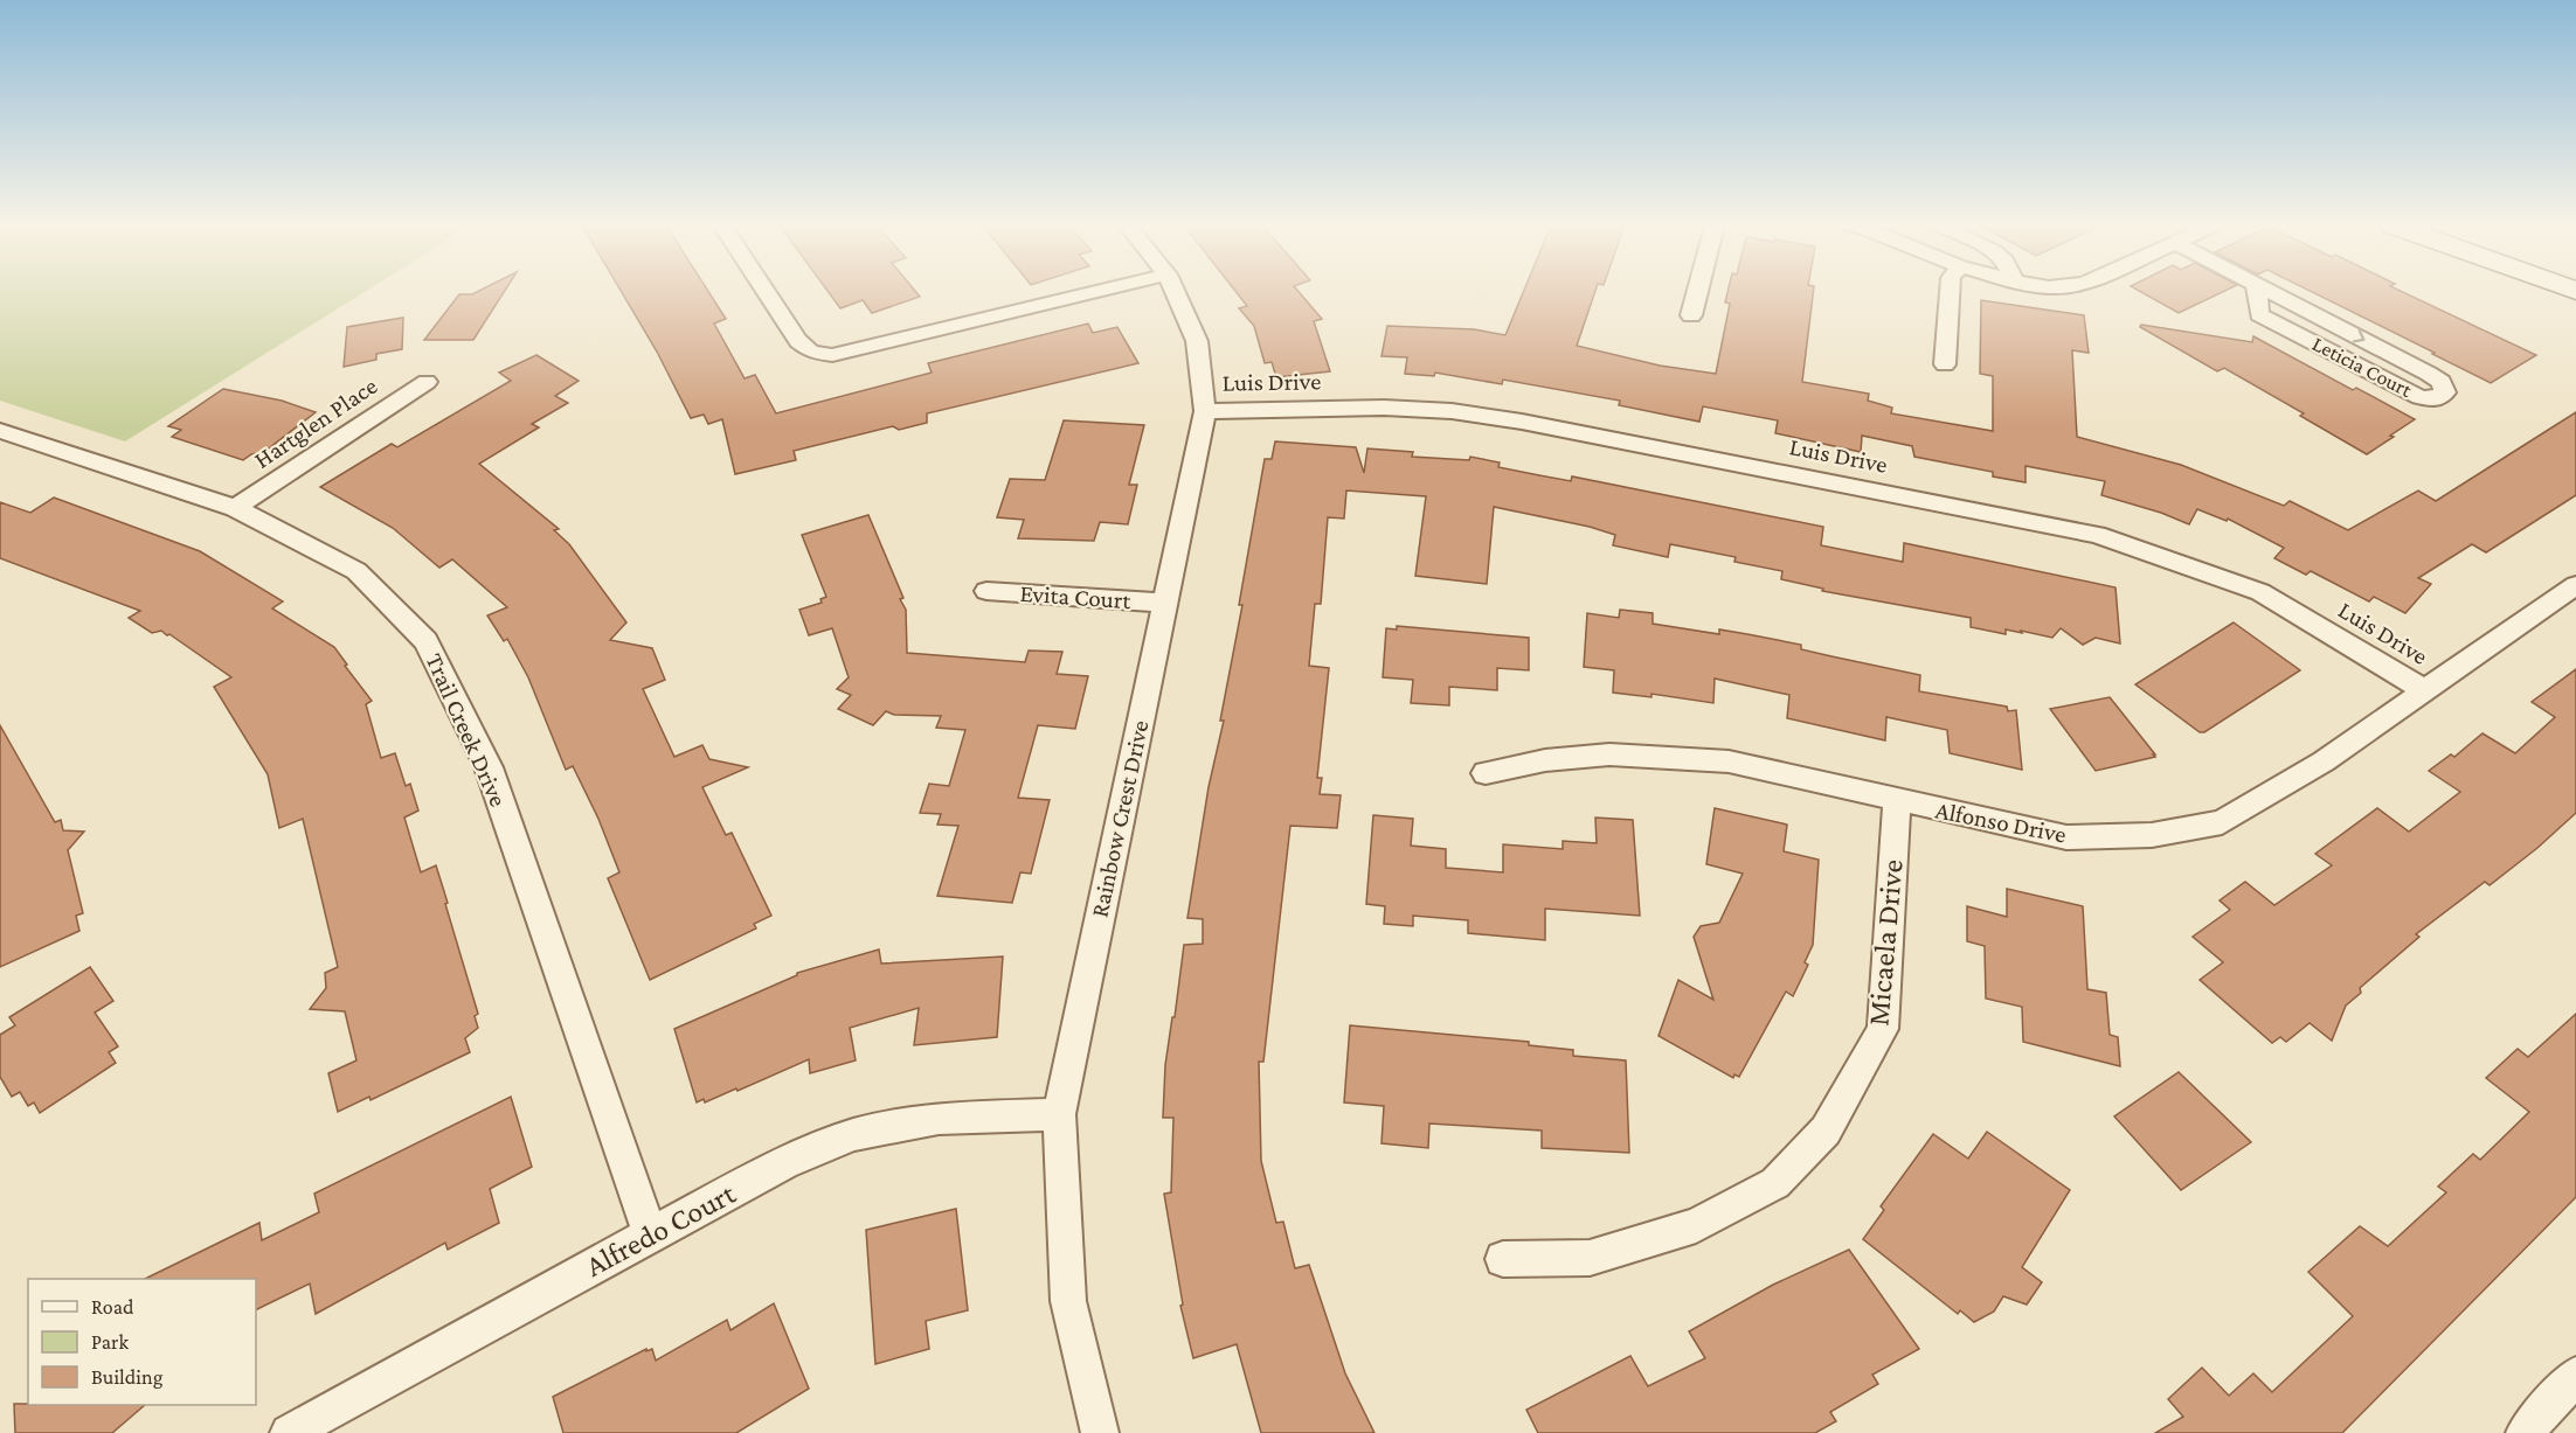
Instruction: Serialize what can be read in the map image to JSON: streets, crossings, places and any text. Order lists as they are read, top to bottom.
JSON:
{
  "streets": {
    "street": [
      "Leticia Court",
      "Luis Drive",
      "Hartglen Place",
      "Evita Court",
      "Trail Creek Drive",
      "Rainbow Crest Drive",
      "Alfonso Drive",
      "Micaela Drive",
      "Alfredo Court"
    ]
  },
  "crossings": [
    ["Luis Drive", "Rainbow Crest Drive"],
    ["Luis Drive", "Alfonso Drive"],
    ["Hartglen Place", "Trail Creek Drive"],
    ["Evita Court", "Rainbow Crest Drive"],
    ["Trail Creek Drive", "Alfredo Court"],
    ["Rainbow Crest Drive", "Alfredo Court"],
    ["Alfonso Drive", "Micaela Drive"]
  ],
  "legend": ["Road", "Park", "Building"]
}
